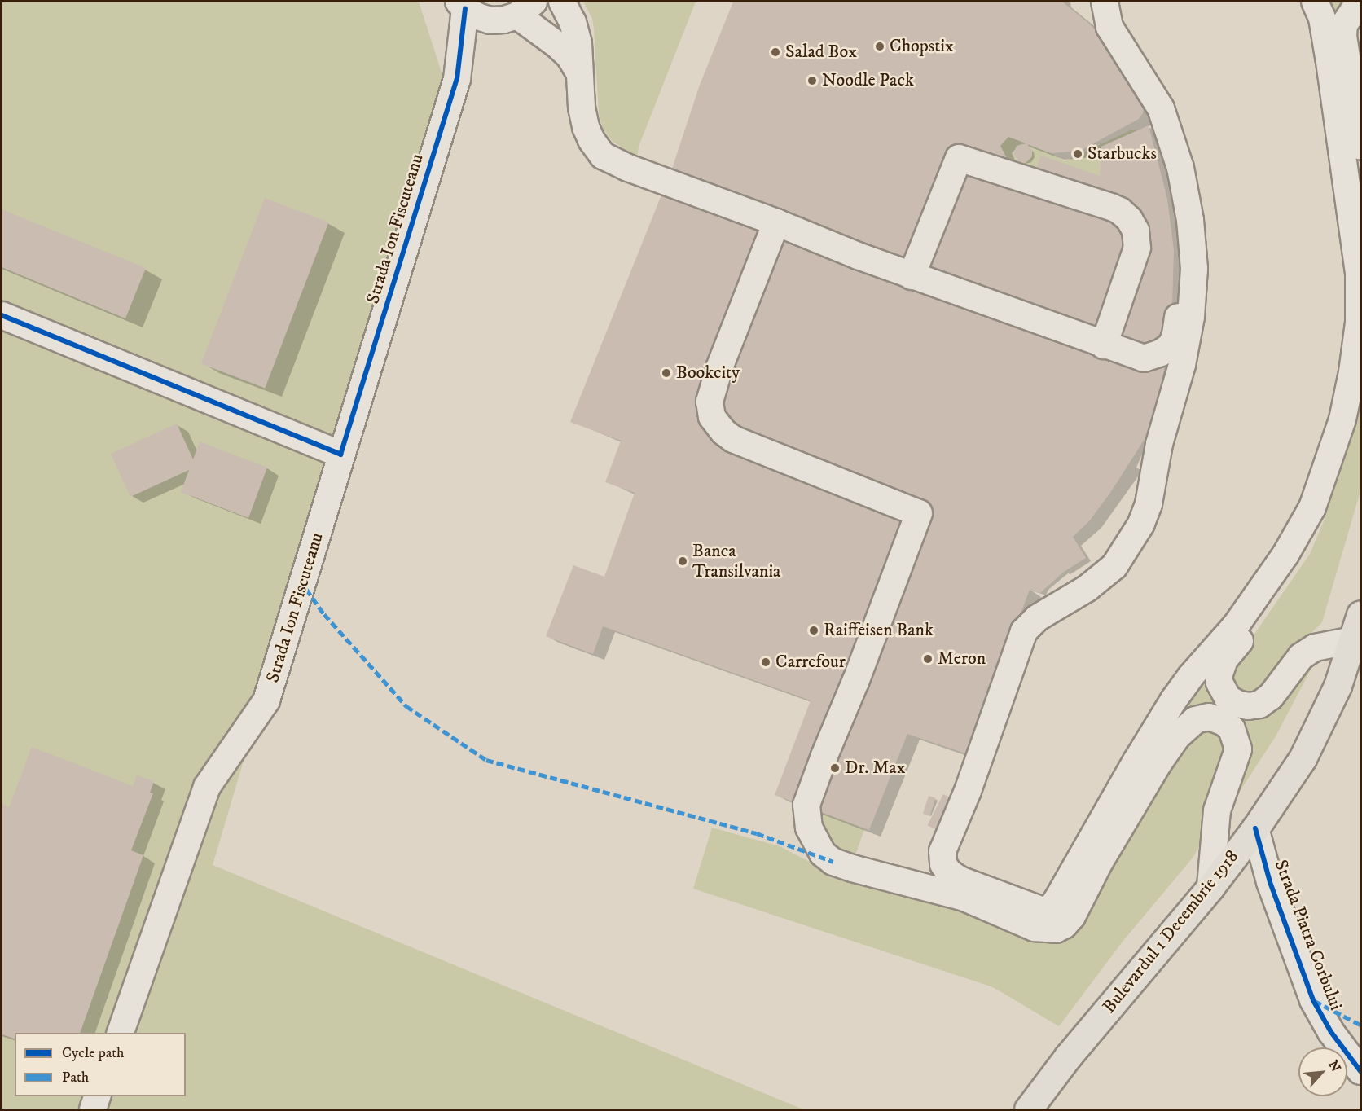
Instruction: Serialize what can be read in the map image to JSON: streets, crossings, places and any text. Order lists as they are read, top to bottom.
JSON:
{
  "streets": {
    "main road": ["Bulevardul 1 Decembrie 1918"],
    "street": ["Strada Ion Fiscuteanu", "Strada Piatra Corbului"]
  },
  "crossings": [
    ["Bulevardul 1 Decembrie 1918", "Strada Piatra Corbului"]
  ],
  "places": [
    "Chopstix",
    "Salad Box",
    "Noodle Pack",
    "Starbucks",
    "Bookcity",
    "Banca Transilvania",
    "Raiffeisen Bank",
    "Meron",
    "Carrefour",
    "Dr. Max"
  ],
  "legend": ["Cycle path", "Path"],
  "north": "top right"
}
